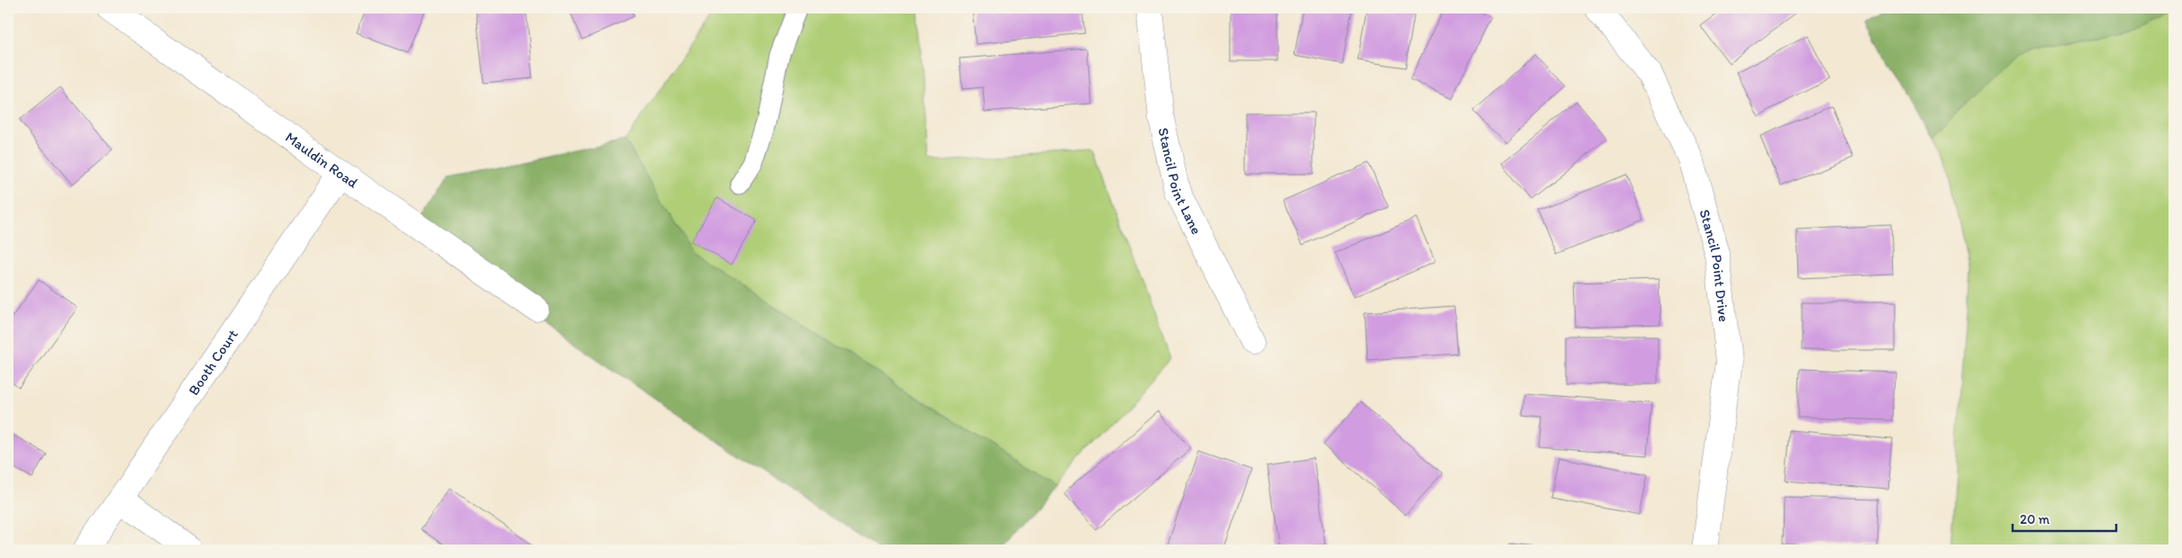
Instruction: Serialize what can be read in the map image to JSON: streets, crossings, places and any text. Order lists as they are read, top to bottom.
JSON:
{
  "streets": {
    "street": [
      "Mauldin Road",
      "Stancil Point Lane",
      "Stancil Point Drive",
      "Booth Court"
    ]
  },
  "crossings": [
    ["Mauldin Road", "Booth Court"]
  ],
  "scale_bar": "20 m"
}
